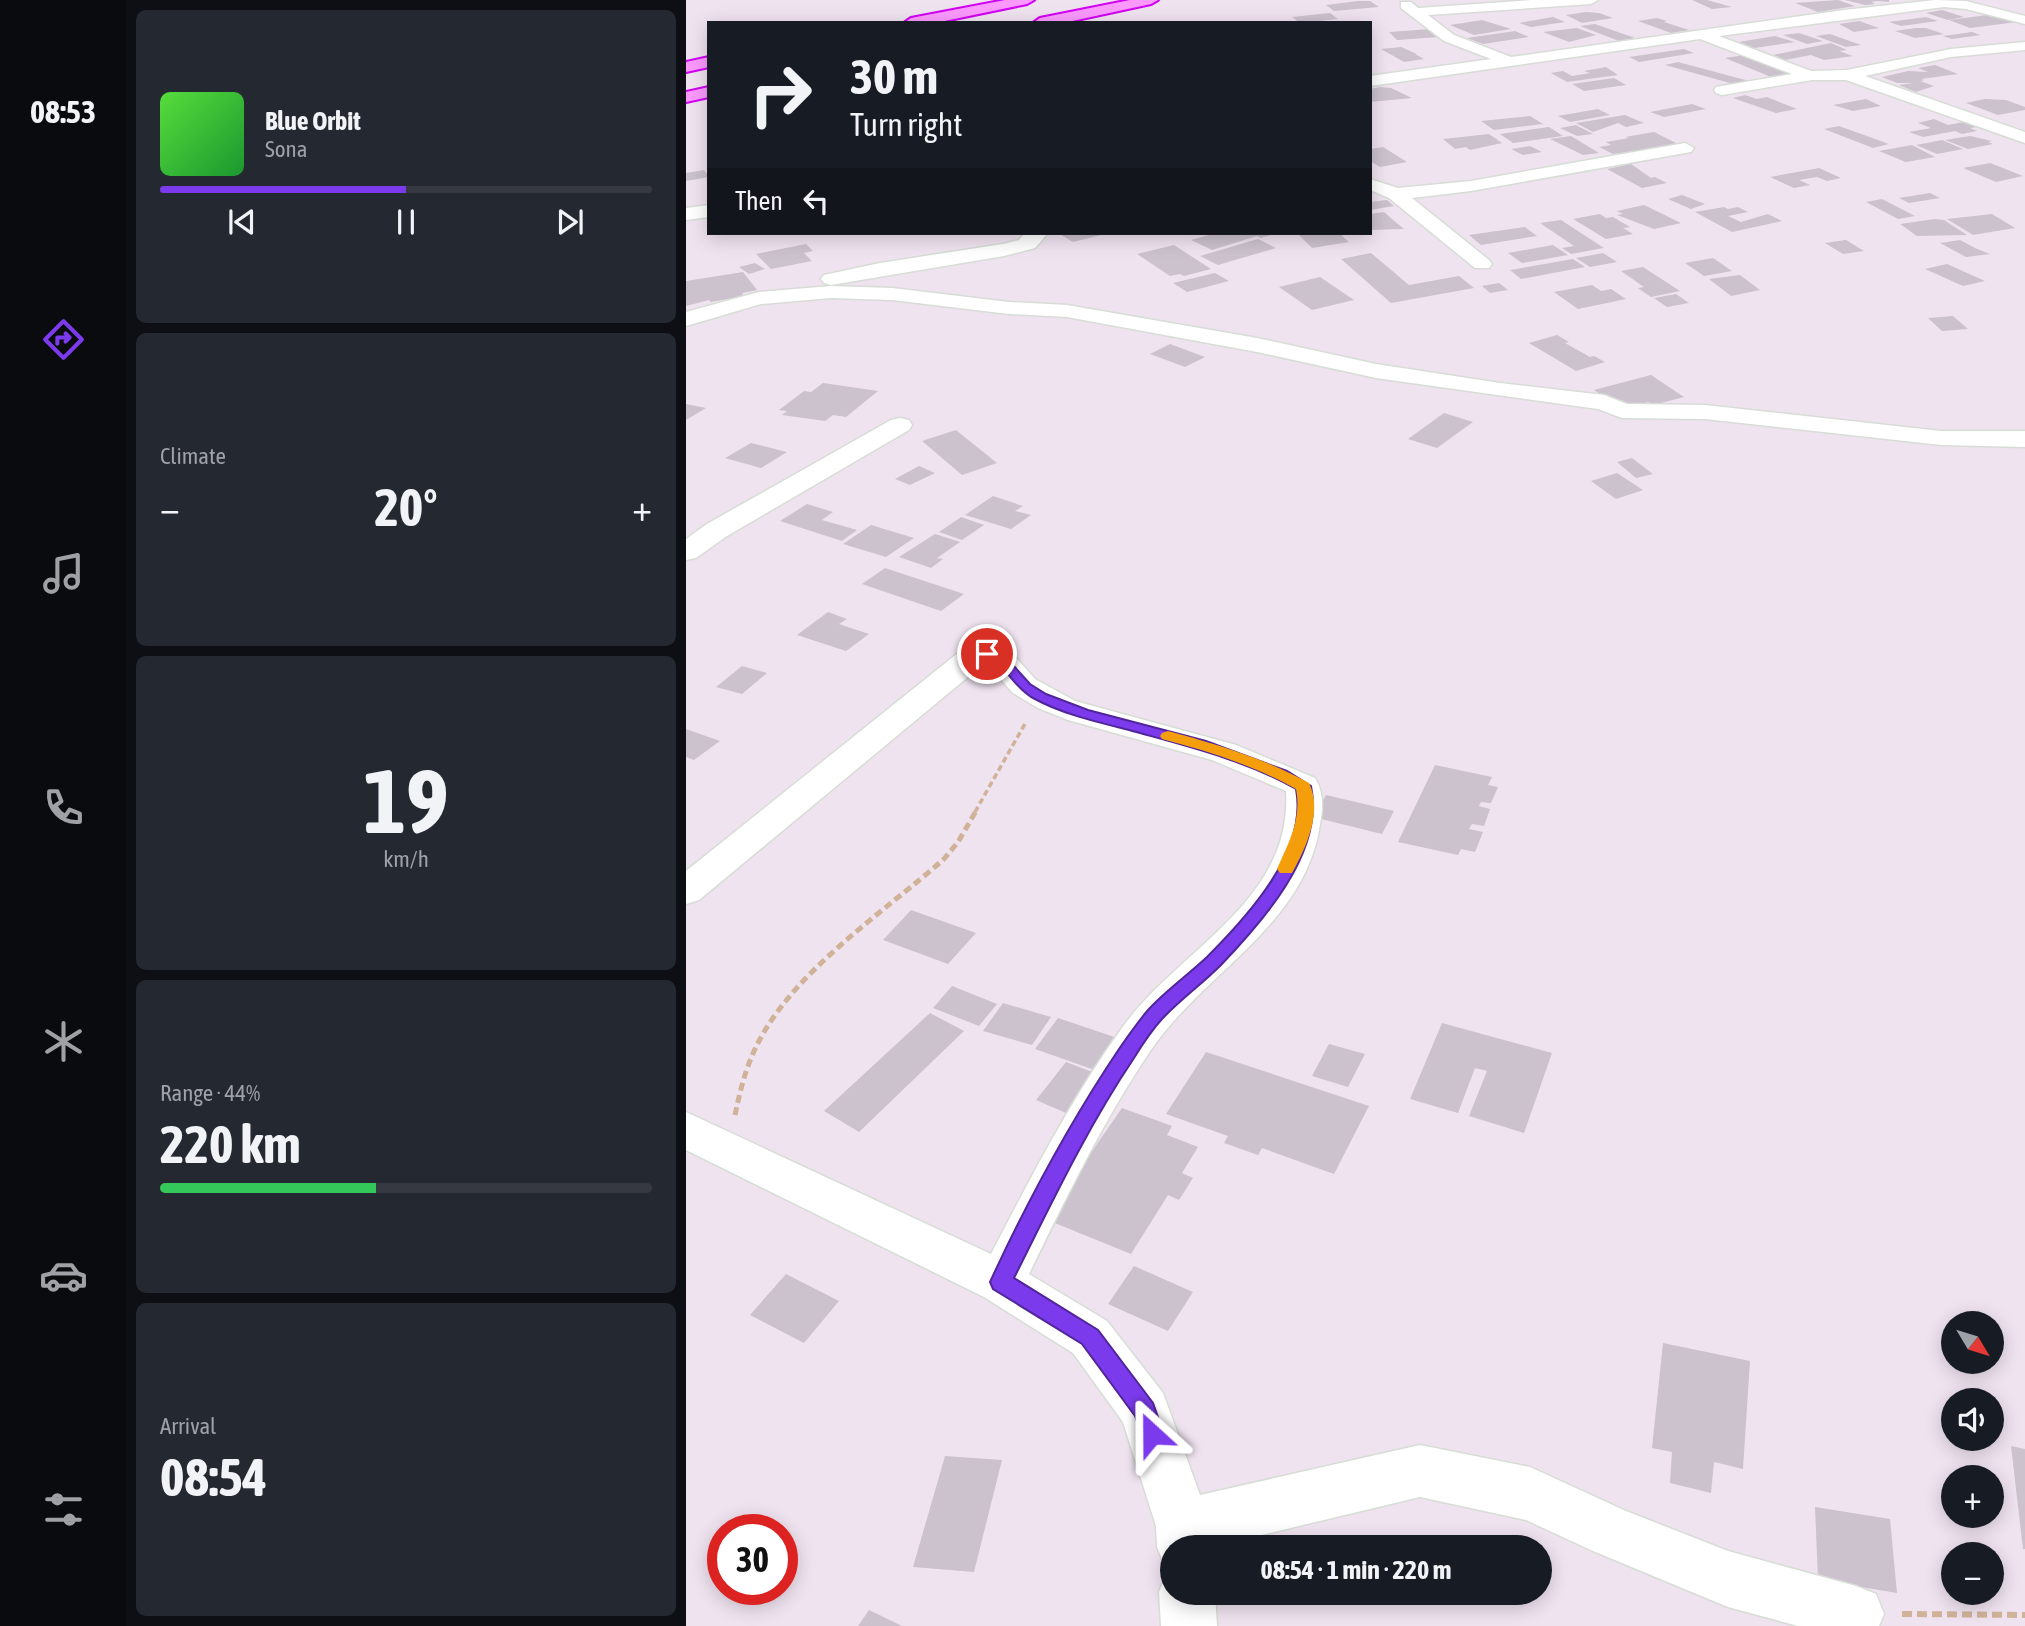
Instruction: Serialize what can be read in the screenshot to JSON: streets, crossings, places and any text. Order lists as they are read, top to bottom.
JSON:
{
  "north": "bottom right",
  "page": {
    "tabs": "08:53",
    "turn": ["30 m", "Turn right"],
    "song": ["Blue Orbit", "Sona"],
    "then": "Then",
    "tile": [
      "Climate",
      ["19", "km/h"],
      ["Range · 44%", "220 km"],
      ["Arrival", "08:54"]
    ],
    "heat": ["−", "20°", "+"],
    "map_buttons": ["+", "−"],
    "limit": "30",
    "trip": "08:54 · 1 min · 220 m"
  }
}
